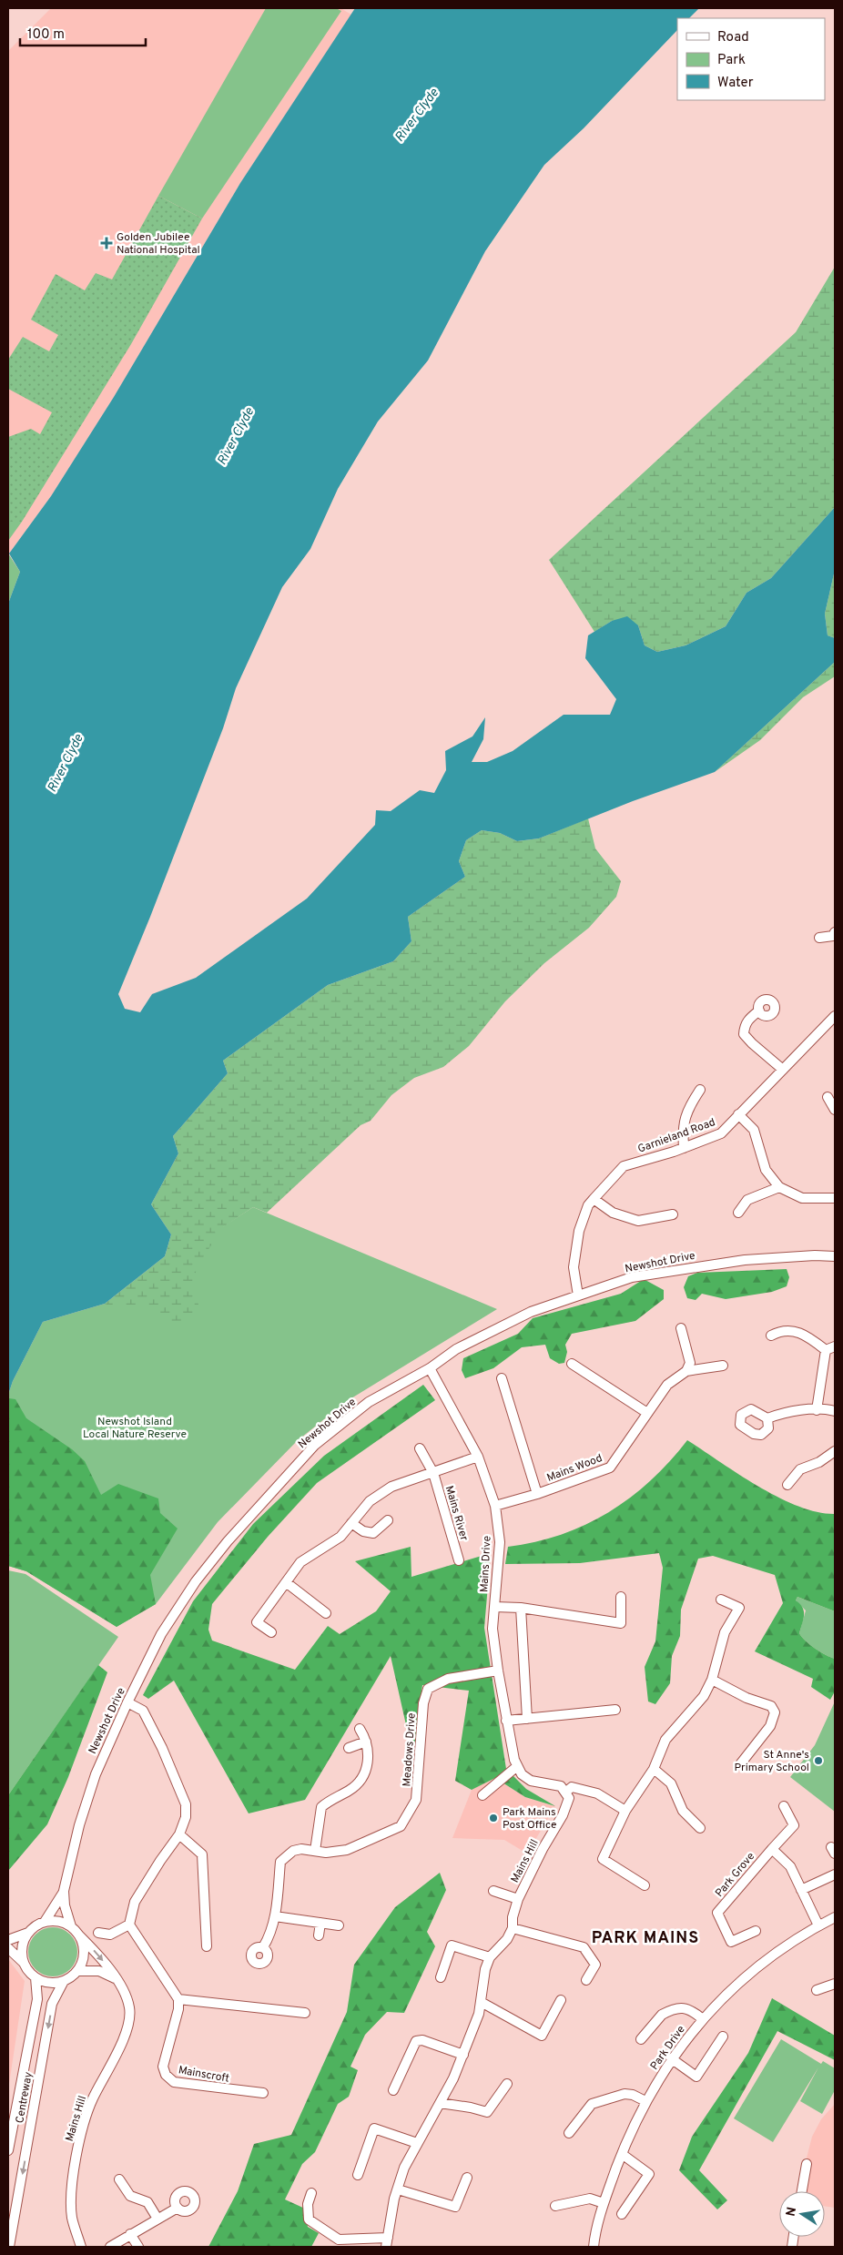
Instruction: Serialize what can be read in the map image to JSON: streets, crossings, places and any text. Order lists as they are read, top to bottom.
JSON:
{
  "streets": {
    "street": [
      "Garnieland Road",
      "Newshot Drive",
      "Mains Wood",
      "Mains River",
      "Mains Drive",
      "Meadows Drive",
      "Mains Hill",
      "Park Grove",
      "Park Drive",
      "Mainscroft",
      "Centreway"
    ]
  },
  "crossings": [
    ["Garnieland Road", "Newshot Drive"],
    ["Newshot Drive", "Mains Drive"],
    ["Newshot Drive", "Mains Hill"],
    ["Newshot Drive", "Centreway"],
    ["Mains Wood", "Mains Drive"],
    ["Mains Drive", "Meadows Drive"],
    ["Mains Hill", "Centreway"]
  ],
  "districts": ["PARK MAINS"],
  "water": ["River Clyde"],
  "parks": ["Newshot Island Local Nature Reserve"],
  "places": {
    "health": ["Golden Jubilee National Hospital"],
    "other": ["St Anne's Primary School", "Park Mains Post Office"]
  },
  "legend": ["Road", "Park", "Water"],
  "scale_bar": "100 m",
  "north": "left"
}
